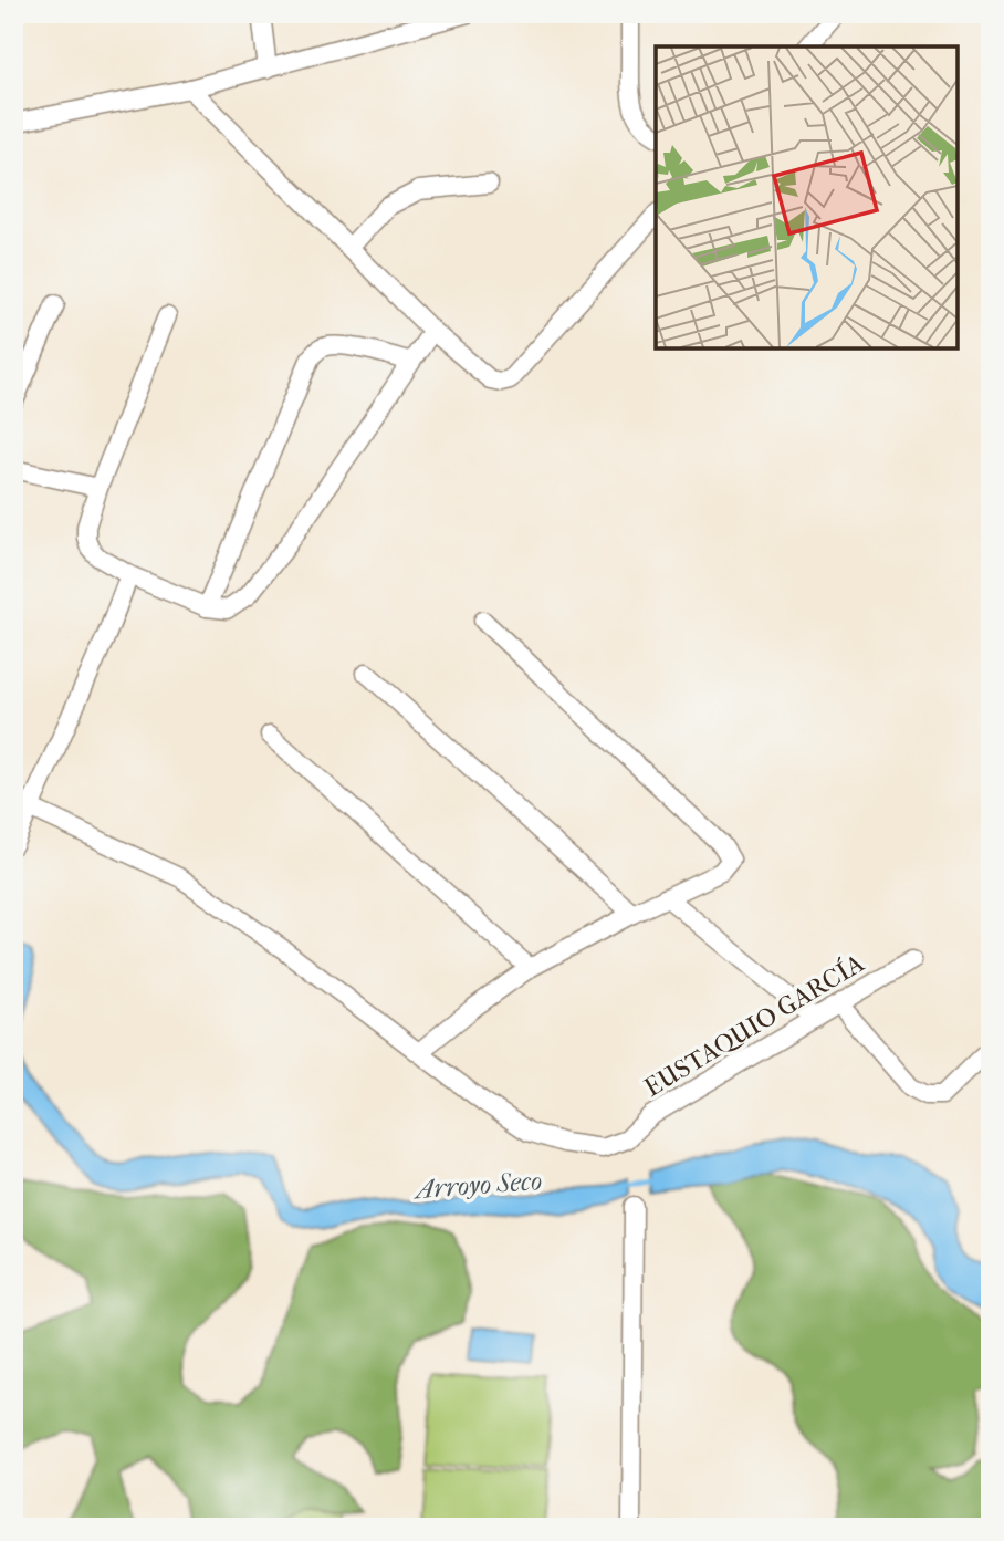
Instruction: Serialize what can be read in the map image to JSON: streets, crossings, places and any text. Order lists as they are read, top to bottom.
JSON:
{
  "streets": {
    "street": ["EUSTAQUIO GARCÍA"]
  },
  "water": ["Arroyo Seco"]
}
